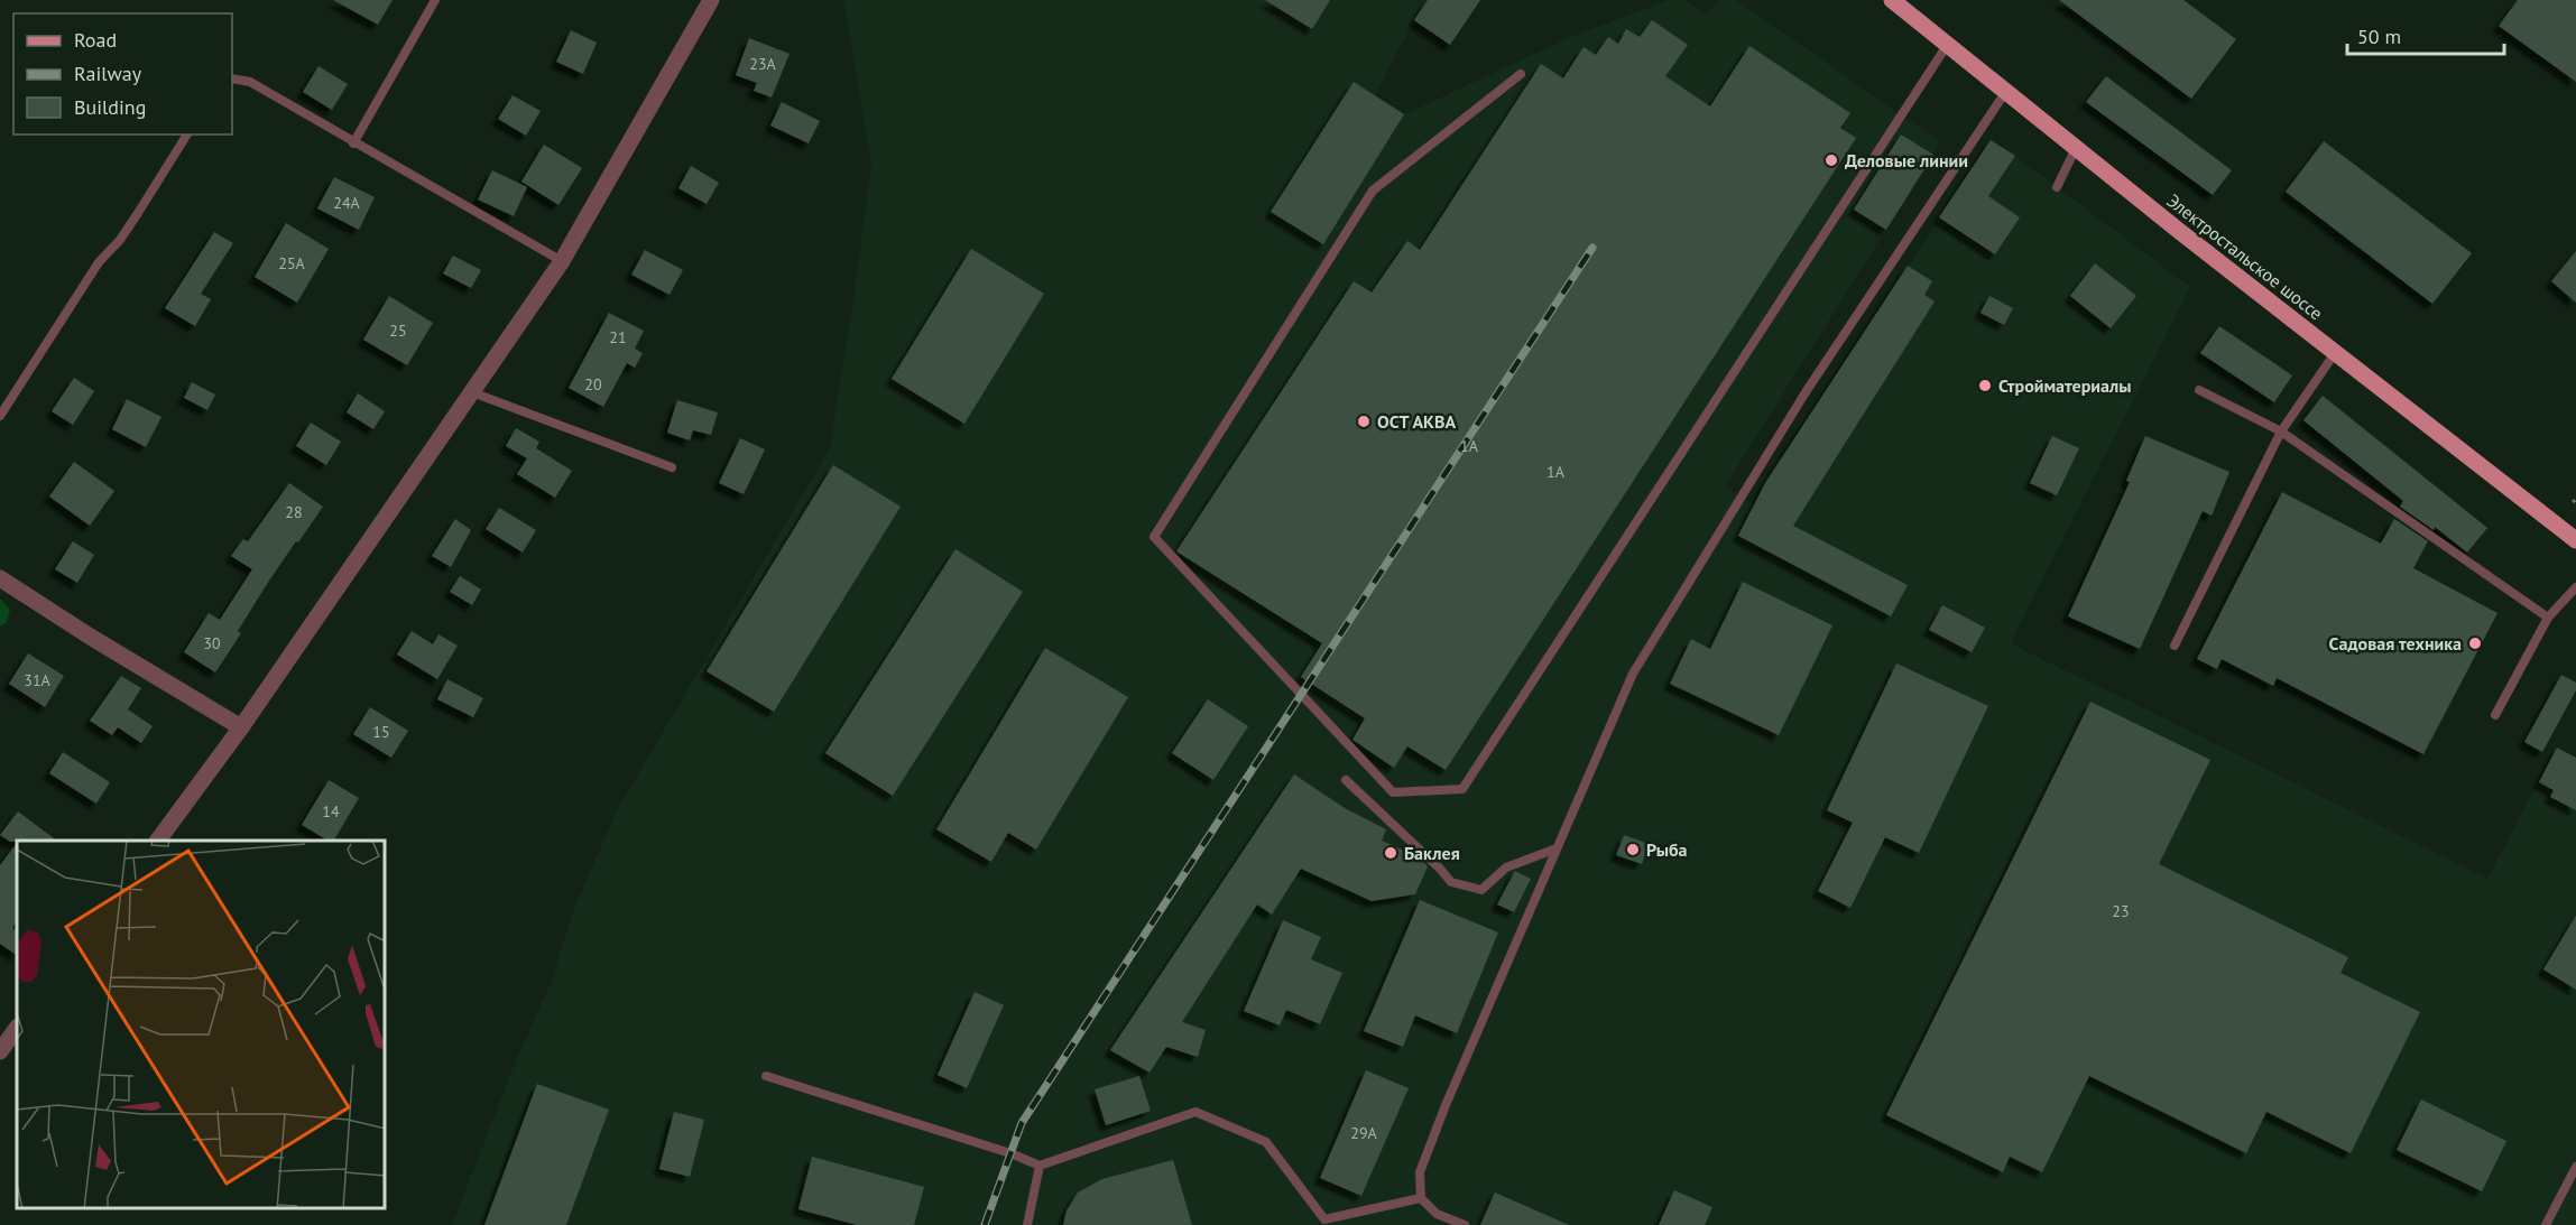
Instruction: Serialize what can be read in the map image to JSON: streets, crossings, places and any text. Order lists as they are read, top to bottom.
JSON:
{
  "streets": {
    "main road": ["Электростальское шоссе"]
  },
  "places": [
    "Деловые линии",
    "Стройматериалы",
    "ОСТ АКВА",
    "Садовая техника",
    "Рыба",
    "Баклея"
  ],
  "house_numbers": [
    "23А",
    "24А",
    "25А",
    "25",
    "21",
    "20",
    "1А",
    "1А",
    "28",
    "30",
    "31А",
    "15",
    "14",
    "23",
    "29А"
  ],
  "legend": ["Road", "Railway", "Building"],
  "scale_bar": "50 m"
}
